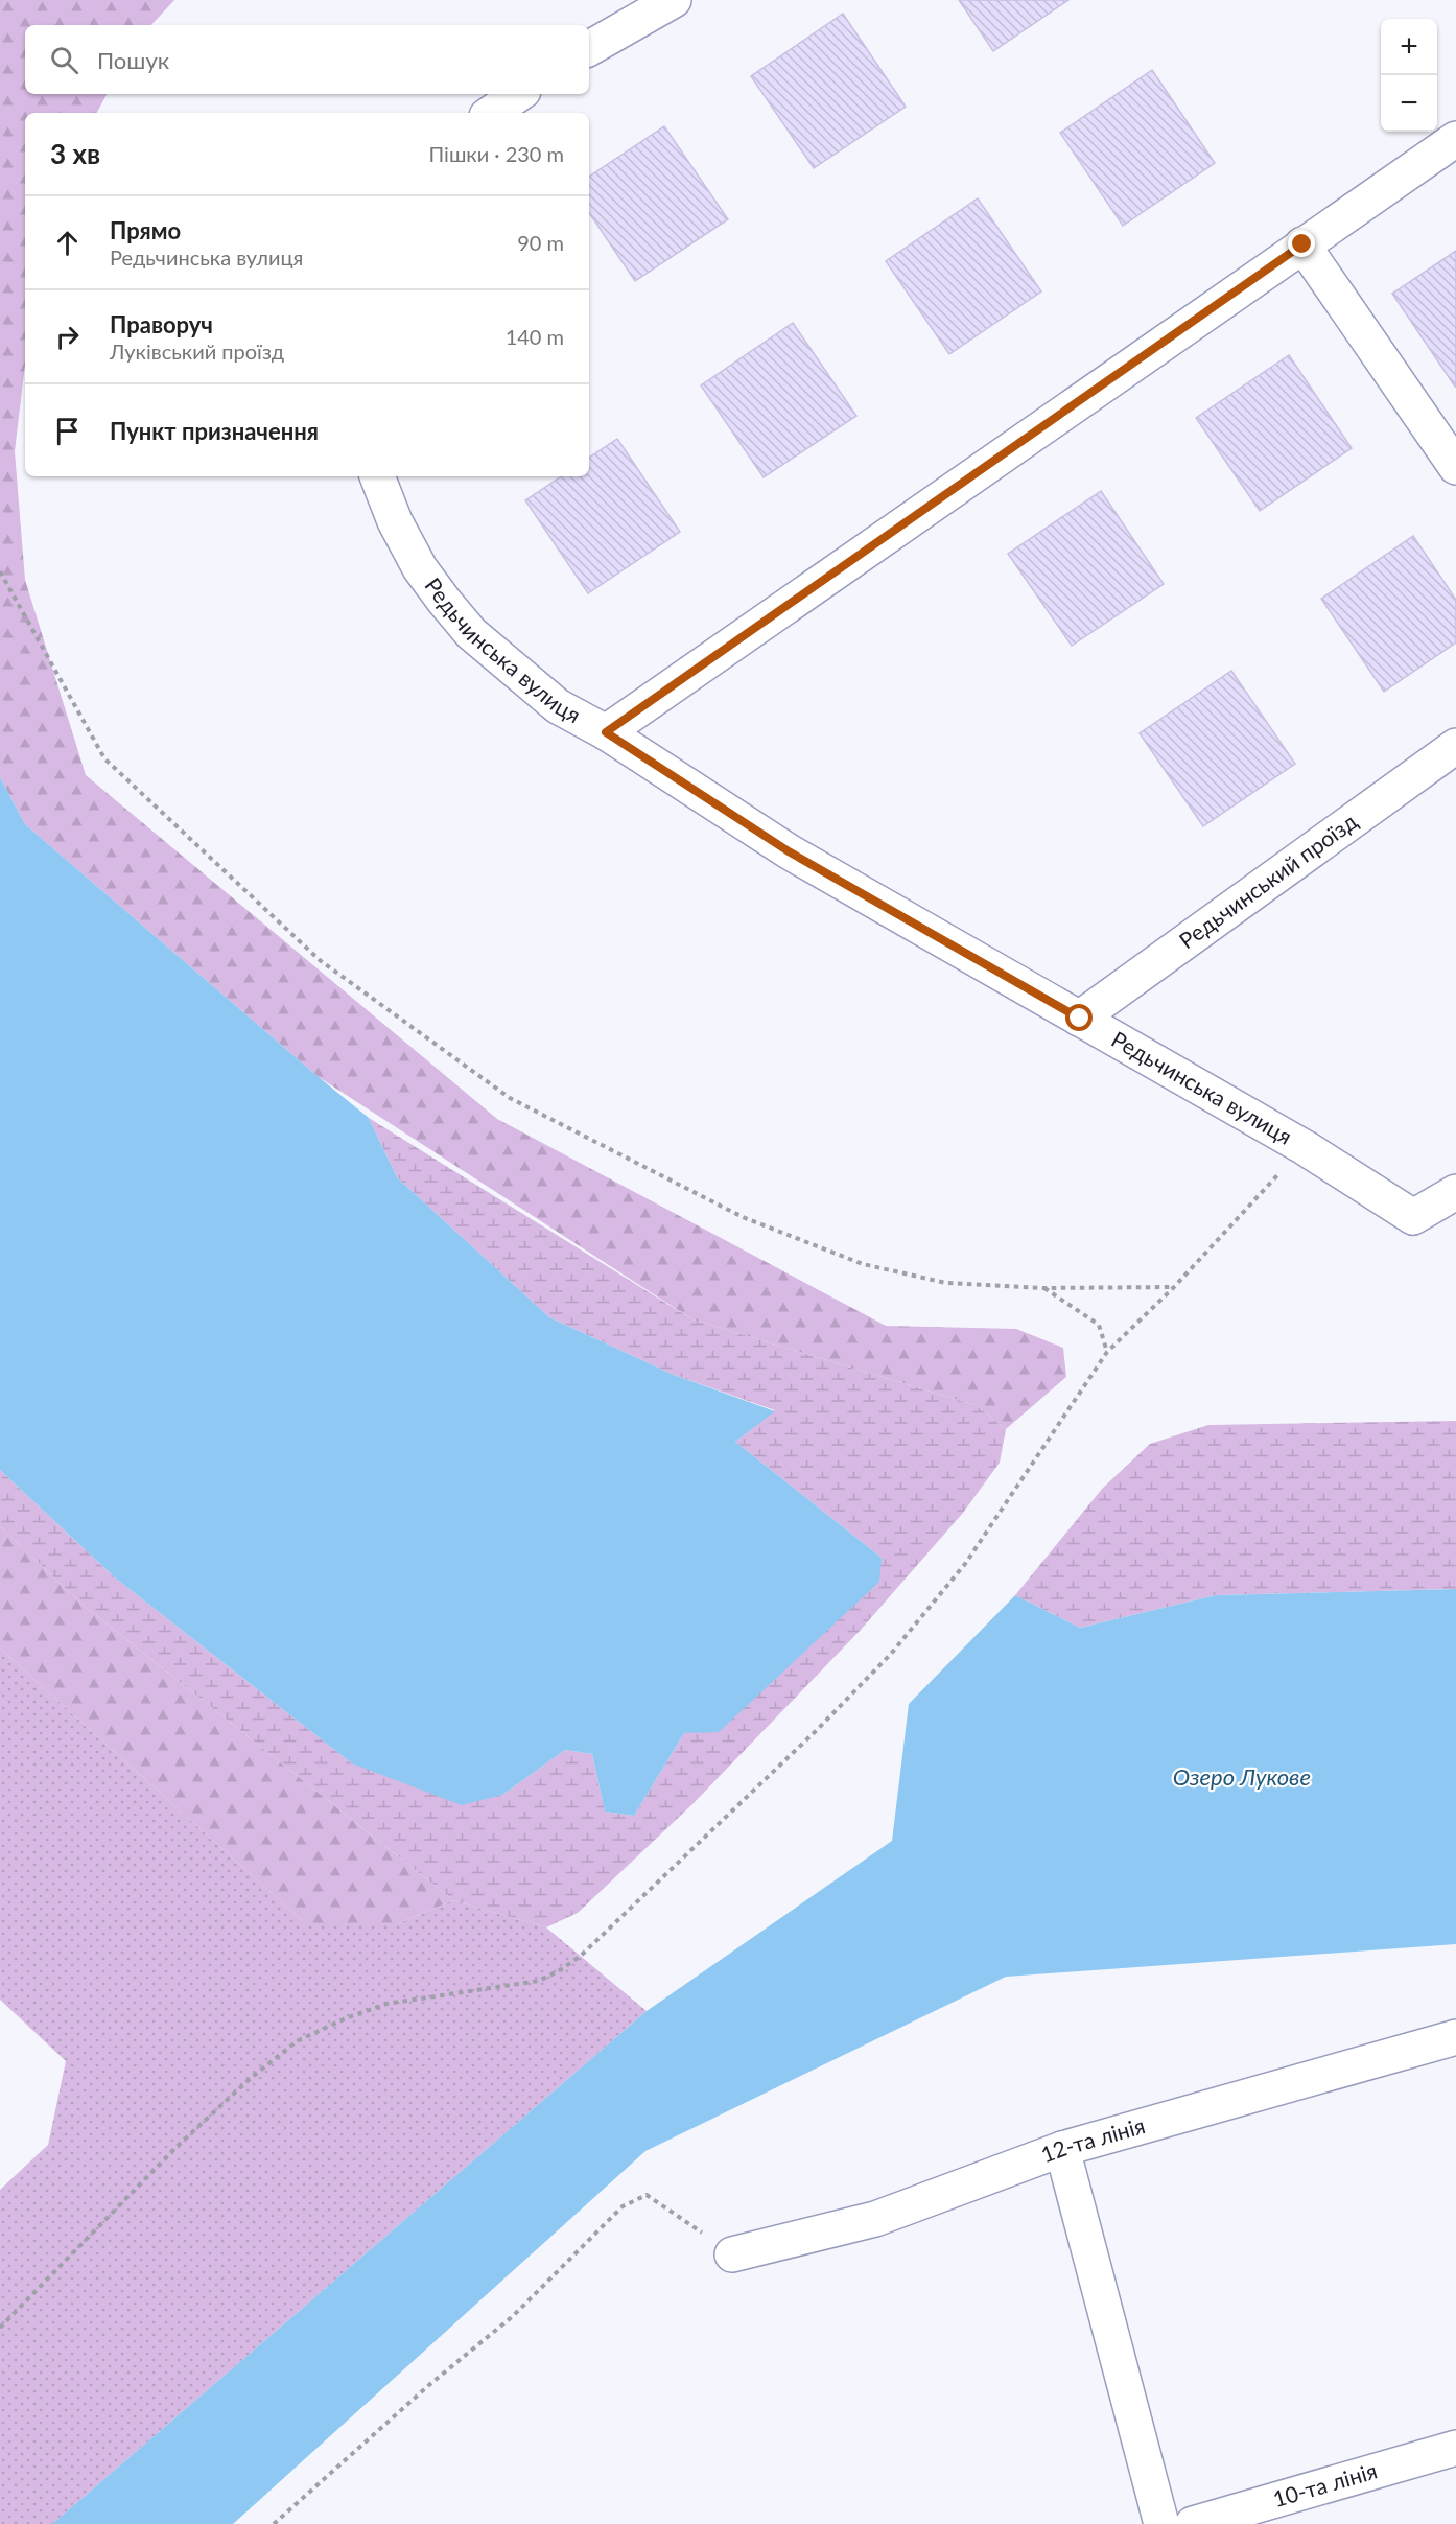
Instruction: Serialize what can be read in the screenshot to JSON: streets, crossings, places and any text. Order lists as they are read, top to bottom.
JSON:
{
  "streets": {
    "street": [
      "Редьчинська вулиця",
      "Редьчинський проїзд",
      "12-та лінія",
      "10-та лінія"
    ]
  },
  "crossings": [
    ["Редьчинська вулиця", "Редьчинський проїзд"]
  ],
  "water": ["Озеро Лукове"],
  "page": {
    "map_buttons": ["+", "−"],
    "search": "Пошук",
    "heading": ["3 хв", "Пішки · 230 m"],
    "list": [
      ["Прямо", "Редьчинська вулиця", "90 m"],
      ["Праворуч", "Луківський проїзд", "140 m"],
      "Пункт призначення"
    ]
  }
}
